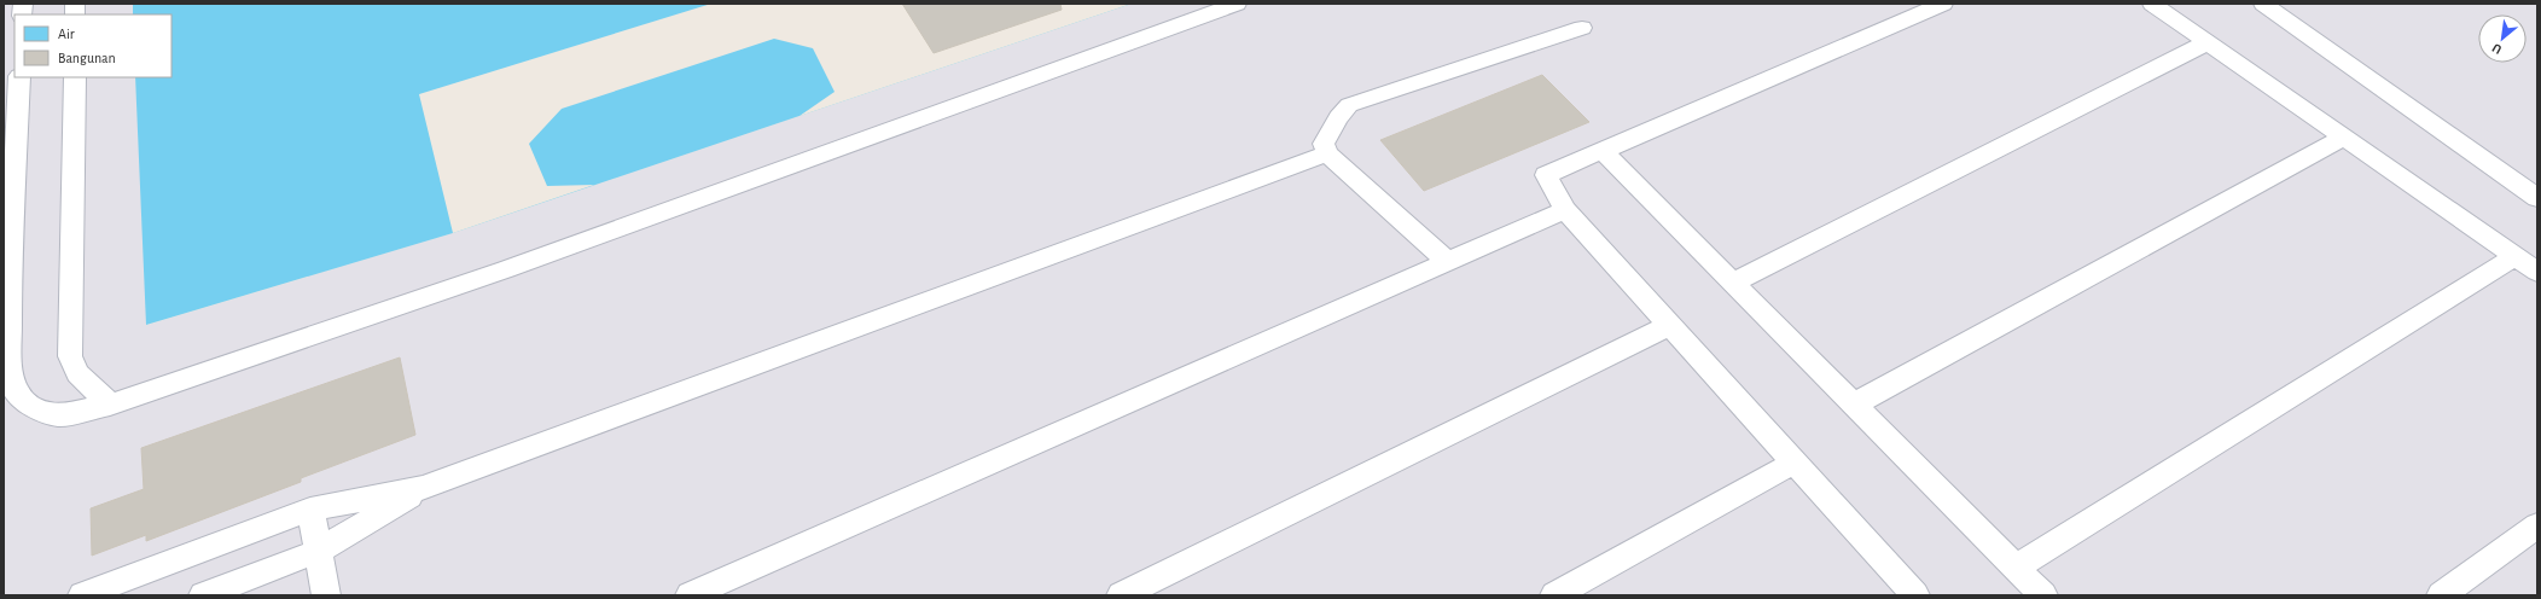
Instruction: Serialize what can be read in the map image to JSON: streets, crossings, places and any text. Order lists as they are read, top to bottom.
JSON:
{
  "legend": ["Air", "Bangunan"],
  "north": "bottom left"
}
